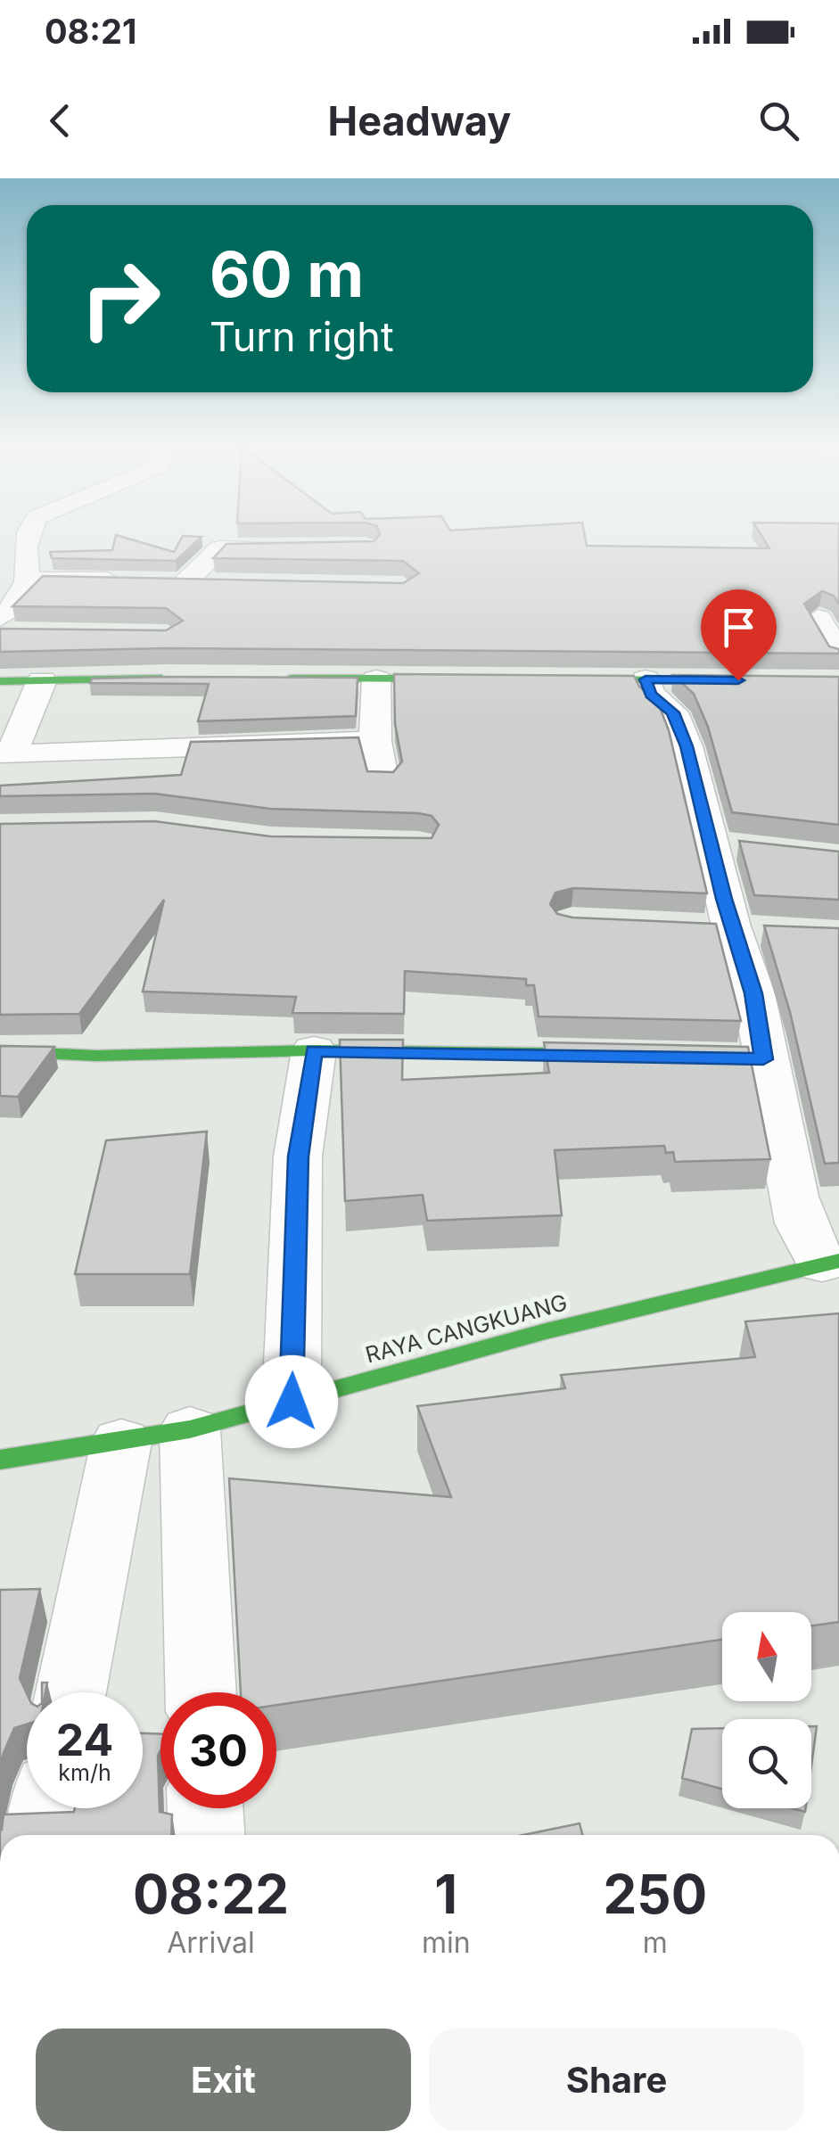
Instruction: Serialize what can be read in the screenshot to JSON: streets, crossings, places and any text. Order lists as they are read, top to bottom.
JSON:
{
  "streets": {
    "street": ["RAYA CANGKUANG"]
  },
  "north": "top",
  "page": {
    "status": "08:21",
    "header": "Headway",
    "turn": ["60 m", "Turn right"],
    "speed": "24 km/h",
    "limit": "30",
    "eta": [
      "08:22",
      "Arrival",
      "1",
      "min",
      "250",
      "m"
    ],
    "buttons": ["Exit", "Share"]
  }
}
